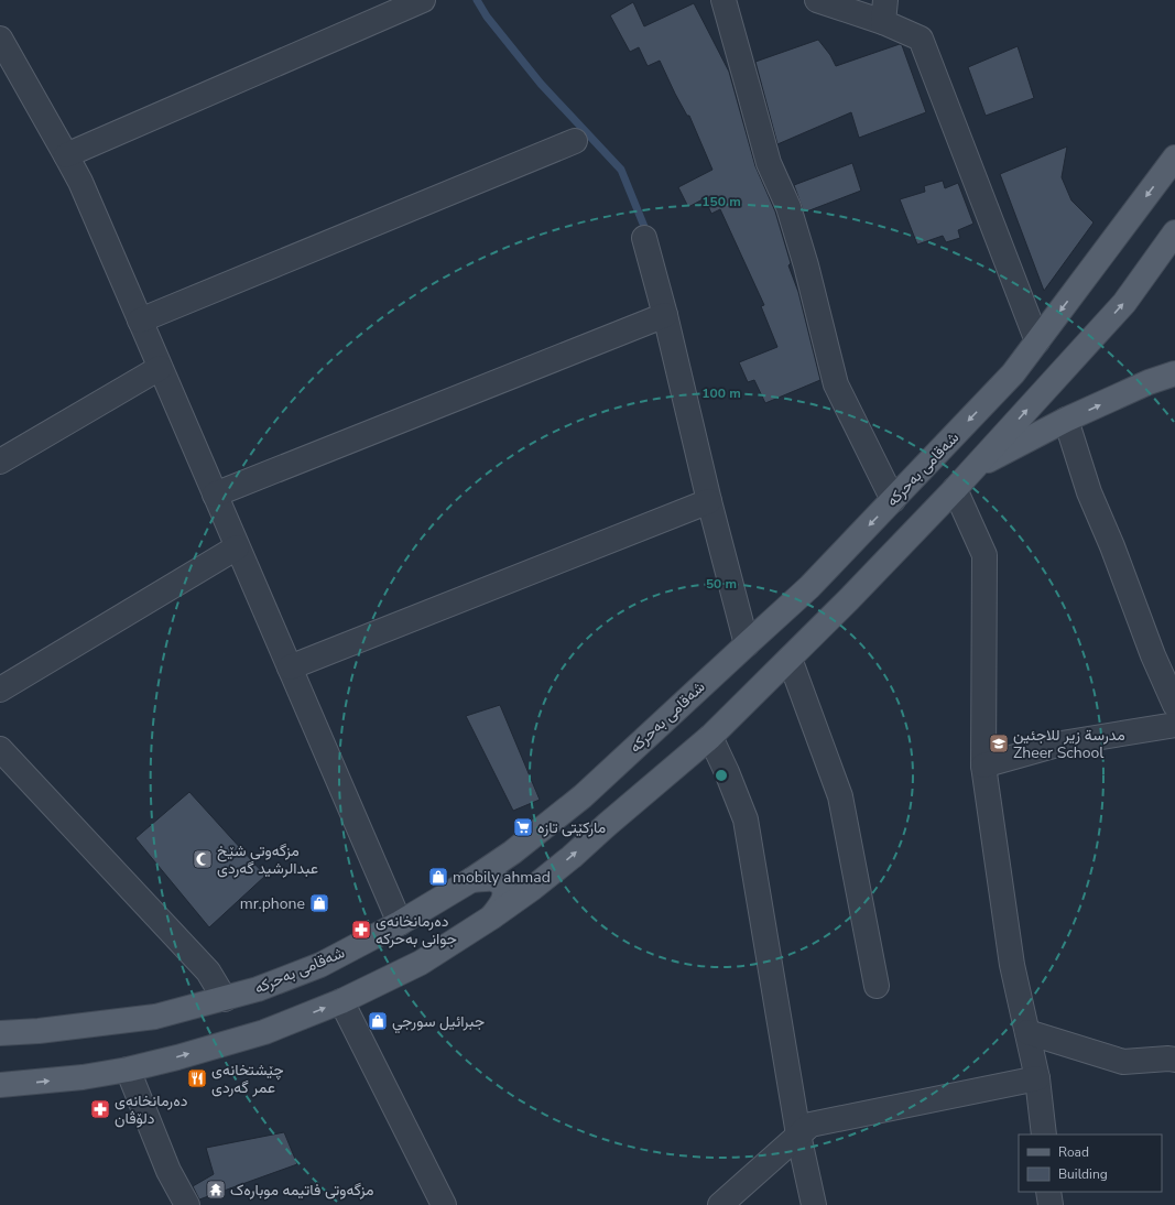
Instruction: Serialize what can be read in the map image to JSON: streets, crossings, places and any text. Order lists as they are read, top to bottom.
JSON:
{
  "streets": {
    "main road": ["شەقامی بەحرکە"]
  },
  "places": {
    "school or university": ["مدرسة زير للاجئين Zheer School"],
    "supermarket": ["مارکێتی تازە"],
    "mosque": ["مزگەوتی شێخ عبدالرشید گەردی"],
    "shop": ["mobily ahmad", "mr.phone", "جبرائيل سورجي"],
    "pharmacy": ["دەرمانخانەی جوانی بەحرکە", "دەرمانخانەی دلۆڤان"],
    "restaurant": ["چێشتخانەی عمر گەردی"],
    "temple": ["مزگەوتی فاتیمە موبارەک"]
  },
  "legend": ["Road", "Building"],
  "rings": ["150 m", "100 m", "50 m"]
}
